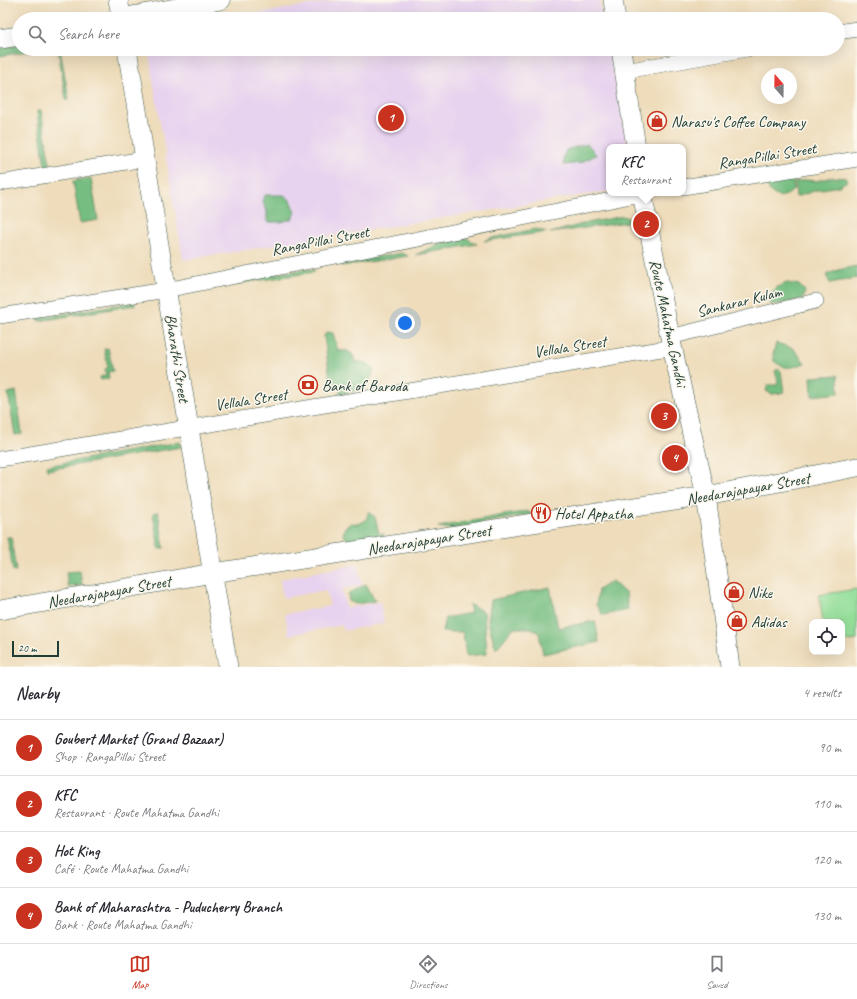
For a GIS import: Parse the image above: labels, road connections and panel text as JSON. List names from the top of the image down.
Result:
{
  "streets": {
    "street": [
      "RangaPillai Street",
      "Sankarar Kulam",
      "Route Mahatma Gandhi",
      "Vellala Street",
      "Bharathi Street",
      "Needarajapayar Street"
    ]
  },
  "crossings": [
    ["RangaPillai Street", "Bharathi Street"],
    ["Sankarar Kulam", "Route Mahatma Gandhi"],
    ["Sankarar Kulam", "Vellala Street"],
    ["Route Mahatma Gandhi", "Vellala Street"],
    ["Route Mahatma Gandhi", "Needarajapayar Street"],
    ["Vellala Street", "Bharathi Street"],
    ["Bharathi Street", "Needarajapayar Street"]
  ],
  "places": {
    "shop": ["Narasu's Coffee Company", "Nike", "Adidas"],
    "bank": ["Bank of Baroda"],
    "restaurant": ["Hotel Appatha"]
  },
  "scale_bar": "20 m",
  "north": "top",
  "page": {
    "search": "Search here",
    "pins": [
      "1",
      "2",
      "3",
      "4"
    ],
    "popup": ["KFC", "Restaurant"],
    "scale": "20 m",
    "heading": ["Nearby", "4 results"],
    "list": [
      {
        "mark": "1",
        "name": "Goubert Market (Grand Bazaar)",
        "note": "Shop · RangaPillai Street",
        "value": "90 m"
      },
      {
        "mark": "2",
        "name": "KFC",
        "note": "Restaurant · Route Mahatma Gandhi",
        "value": "110 m"
      },
      {
        "mark": "3",
        "name": "Hot King",
        "note": "Café · Route Mahatma Gandhi",
        "value": "120 m"
      },
      {
        "mark": "4",
        "name": "Bank of Maharashtra - Puducherry Branch",
        "note": "Bank · Route Mahatma Gandhi",
        "value": "130 m"
      }
    ],
    "nav": ["Map", "Directions", "Saved"]
  }
}
